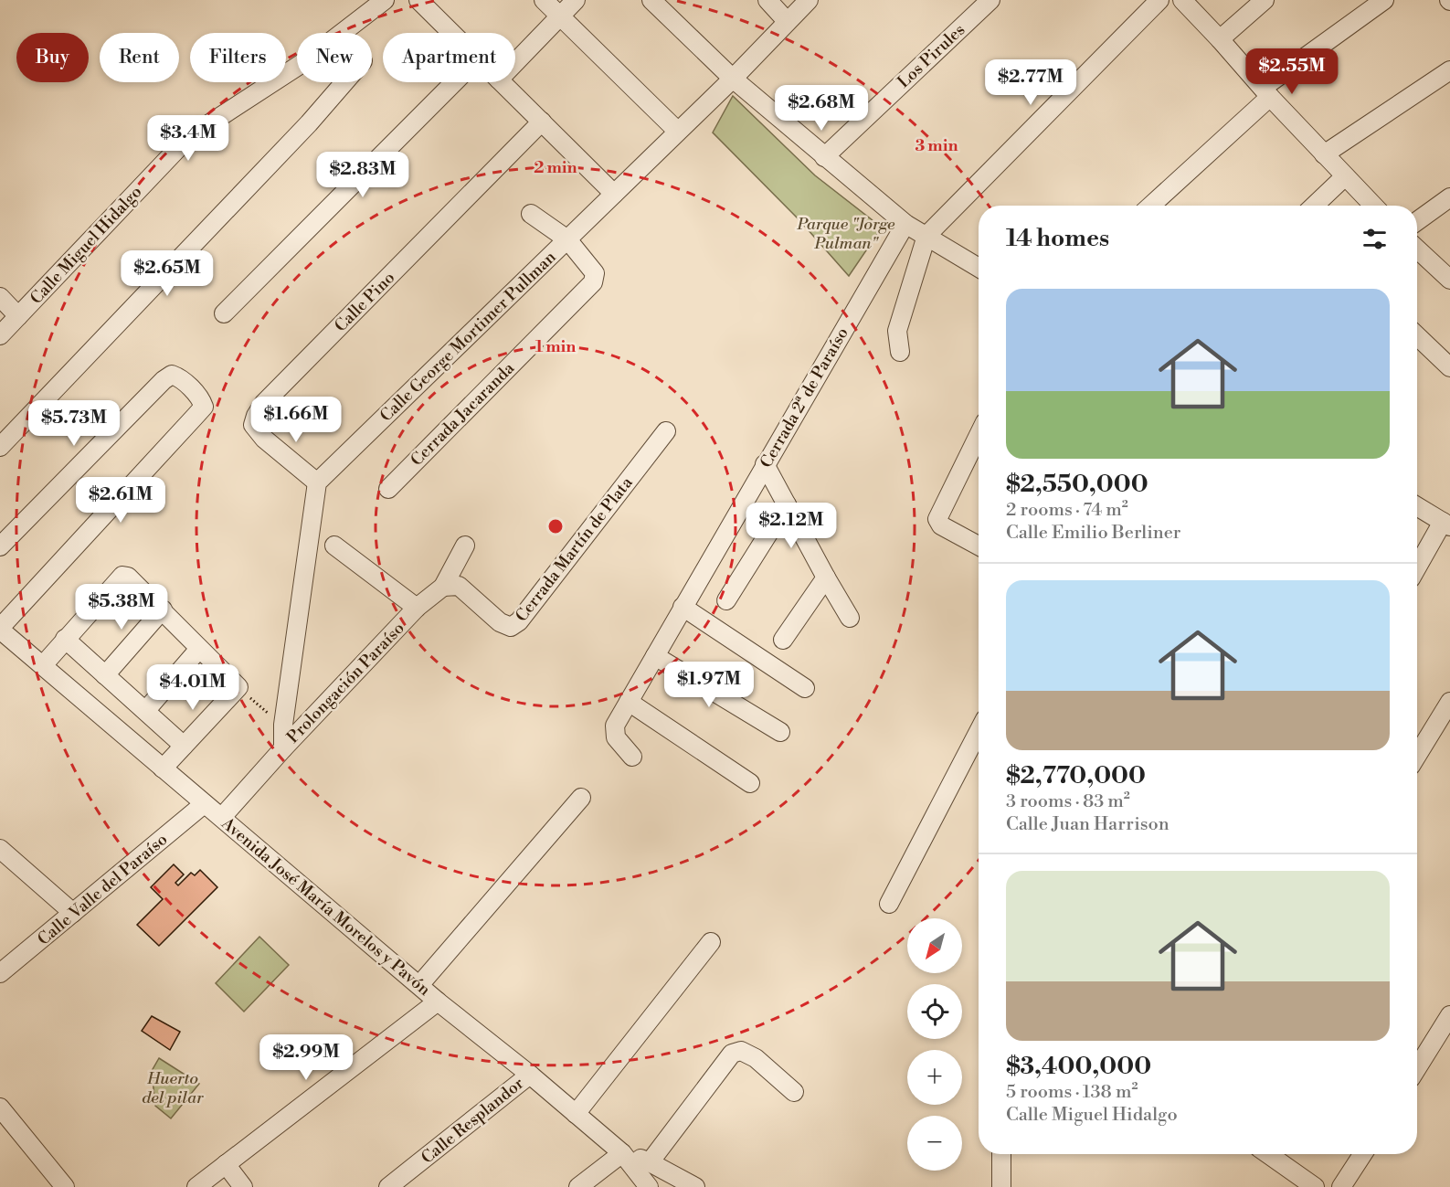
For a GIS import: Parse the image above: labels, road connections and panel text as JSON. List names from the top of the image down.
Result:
{
  "streets": {
    "street": [
      "Los Pirules",
      "Calle Miguel Hidalgo",
      "Calle Pino",
      "Calle George Mortimer Pullman",
      "Cerrada 2ª de Paraíso",
      "Cerrada Jacaranda",
      "Cerrada Martín de Plata",
      "Prolongación Paraíso",
      "Calle Valle del Paraíso",
      "Avenida José María Morelos y Pavón",
      "Calle Resplandor"
    ]
  },
  "crossings": [
    ["Calle Pino", "Calle George Mortimer Pullman"],
    ["Calle George Mortimer Pullman", "Cerrada Jacaranda"],
    ["Cerrada Martín de Plata", "Prolongación Paraíso"],
    ["Prolongación Paraíso", "Avenida José María Morelos y Pavón"],
    ["Calle Valle del Paraíso", "Avenida José María Morelos y Pavón"],
    ["Avenida José María Morelos y Pavón", "Calle Resplandor"]
  ],
  "parks": ["Parque \"Jorge Pulman\"", "Huerto del pilar"],
  "north": "bottom left",
  "page": {
    "chip": [
      "Buy",
      "Rent",
      "Filters",
      "New",
      "Apartment"
    ],
    "price": [
      "$2.55M",
      "$2.77M",
      "$2.68M",
      "$3.4M",
      "$2.83M",
      "$2.65M",
      "$1.66M",
      "$5.73M",
      "$2.61M",
      "$2.12M",
      "$5.38M",
      "$1.97M",
      "$4.01M",
      "$2.99M"
    ],
    "heading": "14 homes",
    "list": [
      {
        "name": "$2,550,000",
        "note": "2 rooms · 74 m² · Calle Emilio Berliner"
      },
      {
        "name": "$2,770,000",
        "note": "3 rooms · 83 m² · Calle Juan Harrison"
      },
      {
        "name": "$3,400,000",
        "note": "5 rooms · 138 m² · Calle Miguel Hidalgo"
      }
    ],
    "map_buttons": ["+", "−"]
  },
  "rings": ["3 min", "2 min", "1 min"]
}
